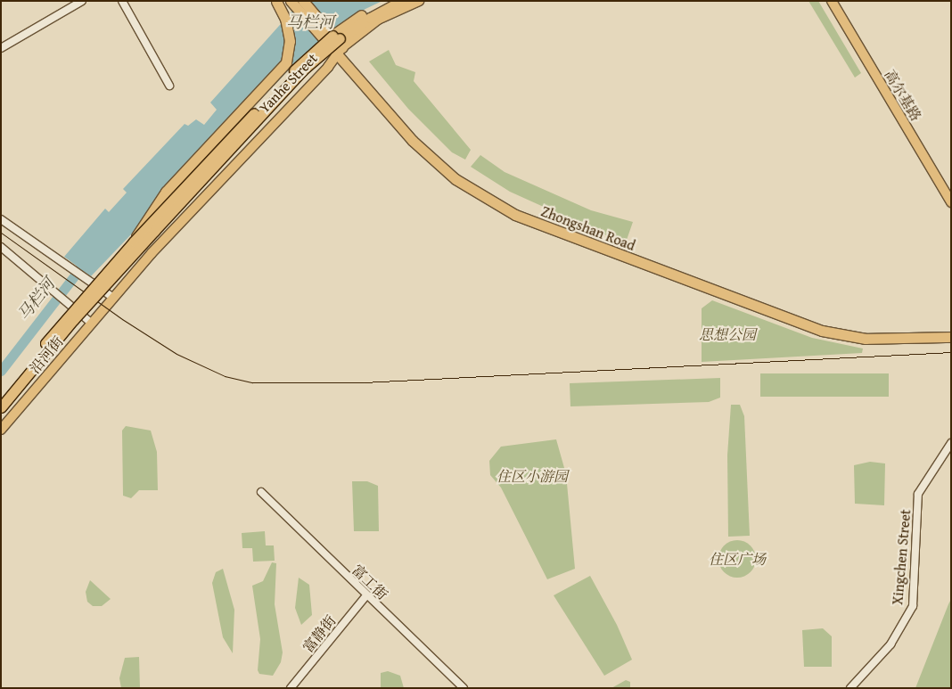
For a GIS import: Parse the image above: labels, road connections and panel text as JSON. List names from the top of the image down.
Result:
{
  "streets": {
    "highway": ["Zhongshan Road"],
    "main road": ["Yanhe Street", "高尔基路", "沿河街"],
    "street": ["Xingchen Street", "富工街", "富静街"]
  },
  "crossings": [
    ["Yanhe Street", "Zhongshan Road"],
    ["Yanhe Street", "沿河街"],
    ["富工街", "富静街"]
  ],
  "water": ["马栏河"],
  "parks": ["思想公园", "住区小游园", "住区广场"]
}
